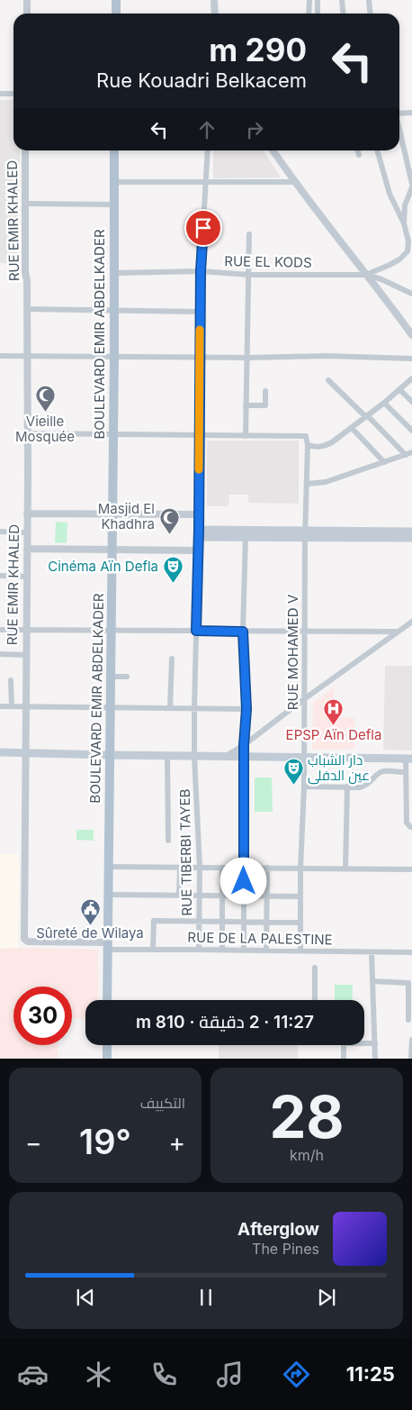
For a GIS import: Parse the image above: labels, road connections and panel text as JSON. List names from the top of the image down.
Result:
{
  "streets": {
    "main road": ["BOULEVARD EMIR ABDELKADER"],
    "street": [
      "RUE EMIR KHALED",
      "RUE EL KODS",
      "RUE MOHAMED V",
      "RUE TIBERBI TAYEB",
      "RUE DE LA PALESTINE"
    ]
  },
  "crossings": [
    ["RUE EMIR KHALED", "BOULEVARD EMIR ABDELKADER"],
    ["RUE EMIR KHALED", "RUE DE LA PALESTINE"],
    ["RUE EL KODS", "BOULEVARD EMIR ABDELKADER"],
    ["RUE EL KODS", "RUE TIBERBI TAYEB"],
    ["BOULEVARD EMIR ABDELKADER", "RUE DE LA PALESTINE"],
    ["RUE MOHAMED V", "RUE DE LA PALESTINE"],
    ["RUE TIBERBI TAYEB", "RUE DE LA PALESTINE"]
  ],
  "places": {
    "mosque": ["Vieille Mosquée", "Masjid El Khadhra"],
    "theatre": ["Cinéma Aïn Defla", "دار الشباب عين الدفلى"],
    "hospital": ["EPSP Aïn Defla"],
    "public building": ["Sûreté de Wilaya"]
  },
  "page": {
    "turn": ["290 m", "Rue Kouadri Belkacem"],
    "limit": "30",
    "trip": "11:27 · 2 دقيقة · 810 m",
    "tile": [
      ["28", "km/h"],
      "التكييف"
    ],
    "heat": ["−", "19°", "+"],
    "song": ["Afterglow", "The Pines"],
    "tabs": "11:25"
  }
}
